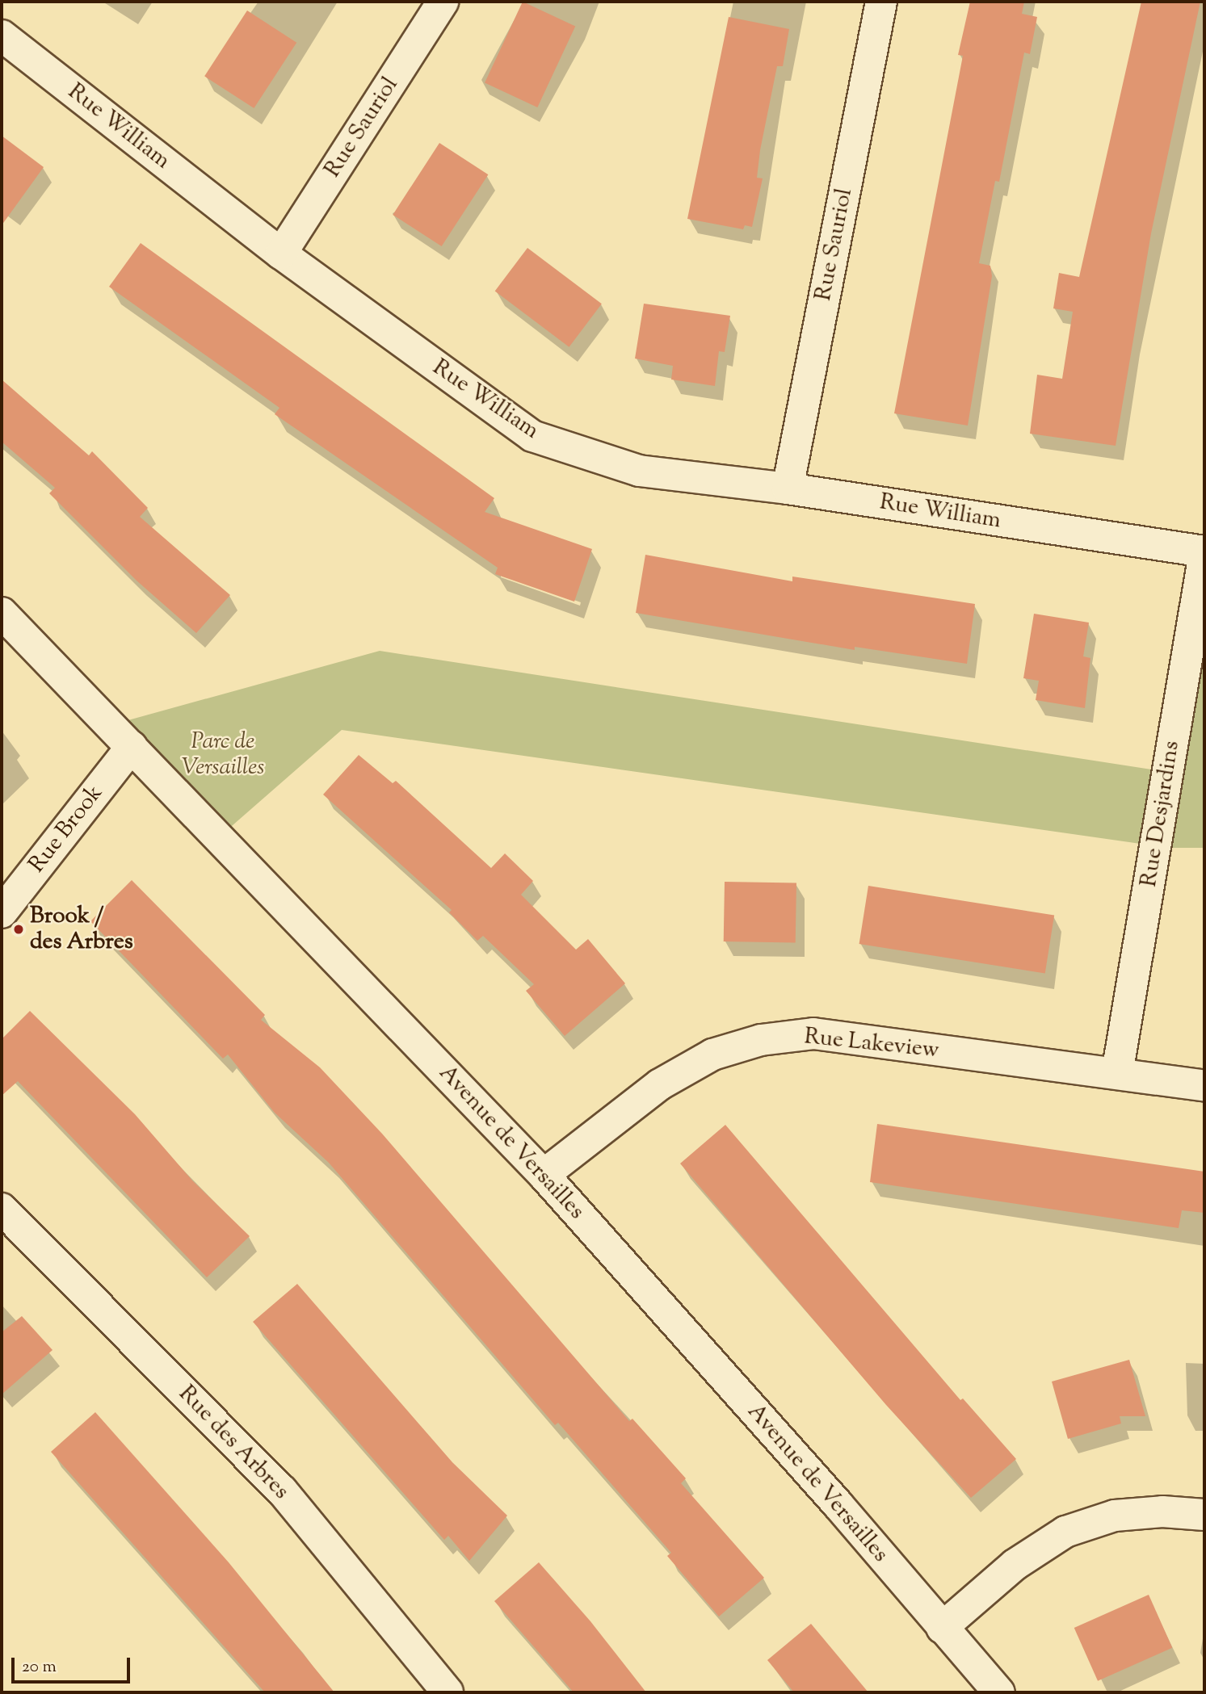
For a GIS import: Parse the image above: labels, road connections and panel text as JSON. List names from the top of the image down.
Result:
{
  "streets": {
    "street": [
      "Rue William",
      "Rue Sauriol",
      "Rue Desjardins",
      "Rue Brook",
      "Rue Lakeview",
      "Avenue de Versailles",
      "Rue des Arbres"
    ]
  },
  "crossings": [
    ["Rue William", "Rue Sauriol"],
    ["Rue William", "Rue Desjardins"],
    ["Rue Desjardins", "Rue Lakeview"],
    ["Rue Brook", "Avenue de Versailles"],
    ["Rue Lakeview", "Avenue de Versailles"]
  ],
  "parks": ["Parc de Versailles"],
  "places": ["Brook / des Arbres"],
  "scale_bar": "20 m"
}
